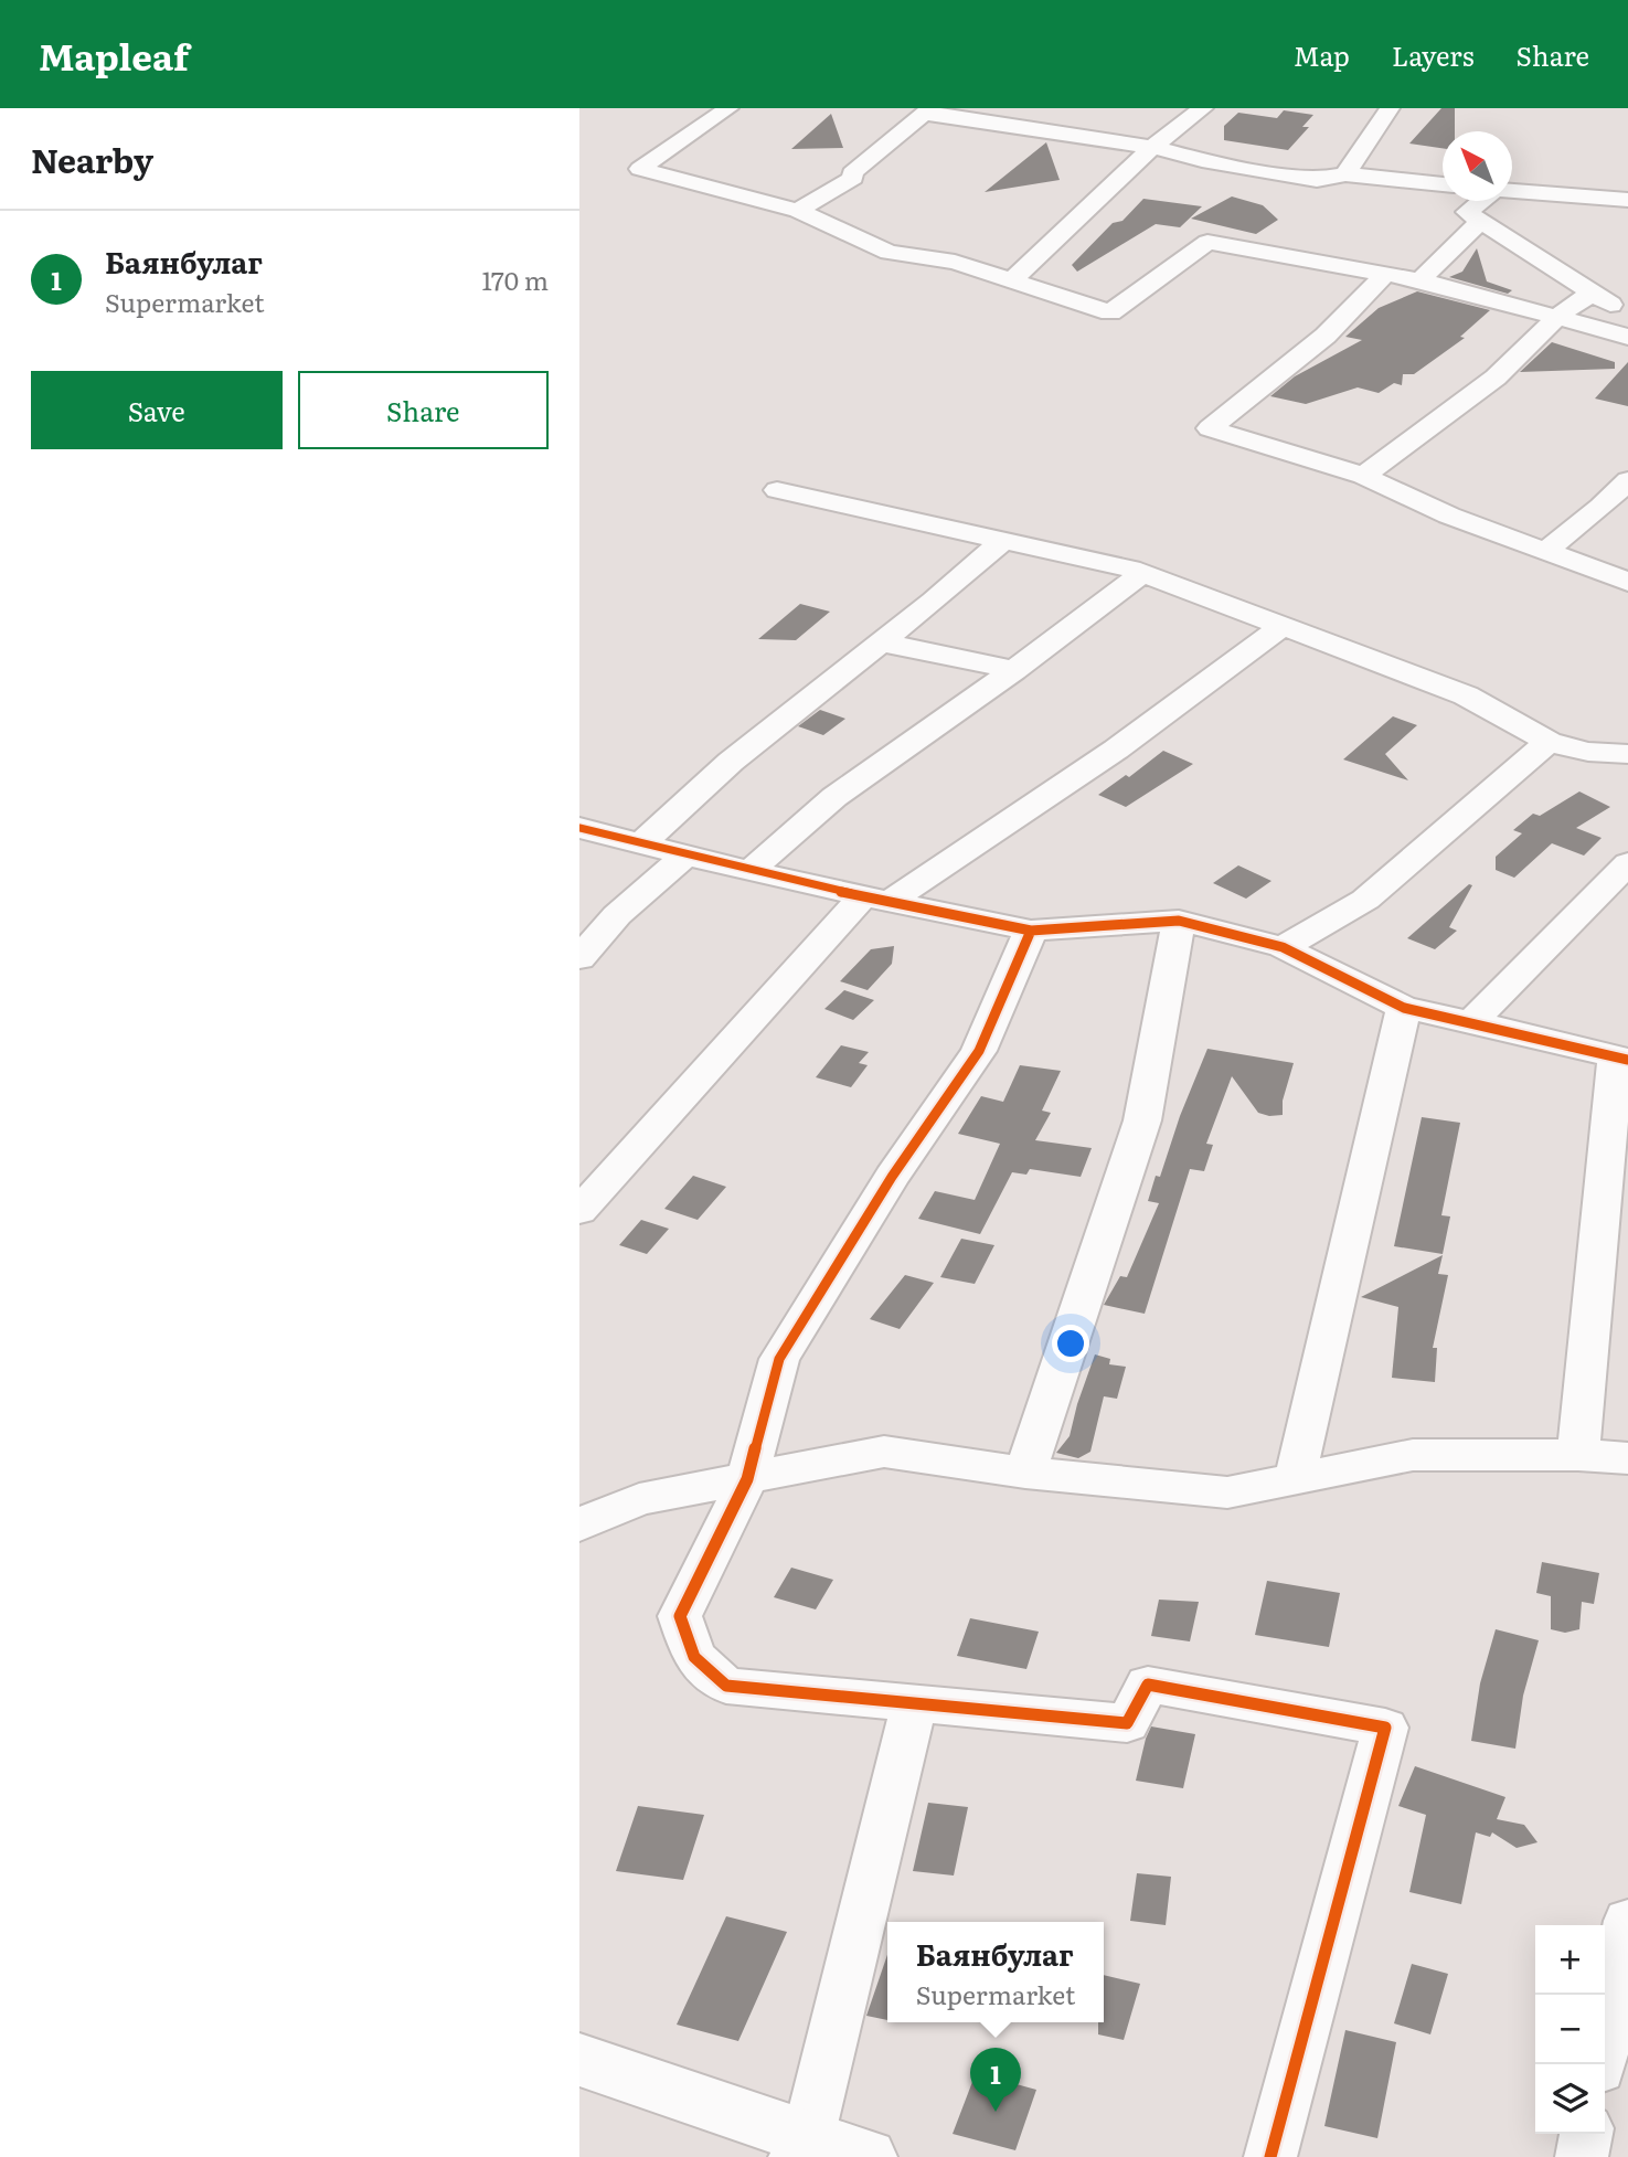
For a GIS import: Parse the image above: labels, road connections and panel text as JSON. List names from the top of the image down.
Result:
{
  "north": "top left",
  "page": {
    "header": "Mapleaf",
    "nav": ["Map", "Layers", "Share"],
    "heading": "Nearby",
    "list": [
      {
        "mark": "1",
        "name": "Баянбулаг",
        "note": "Supermarket",
        "value": "170 m"
      }
    ],
    "buttons": ["Save", "Share"],
    "popup": ["Баянбулаг", "Supermarket"],
    "map_buttons": ["+", "−"],
    "pins": "1"
  }
}
